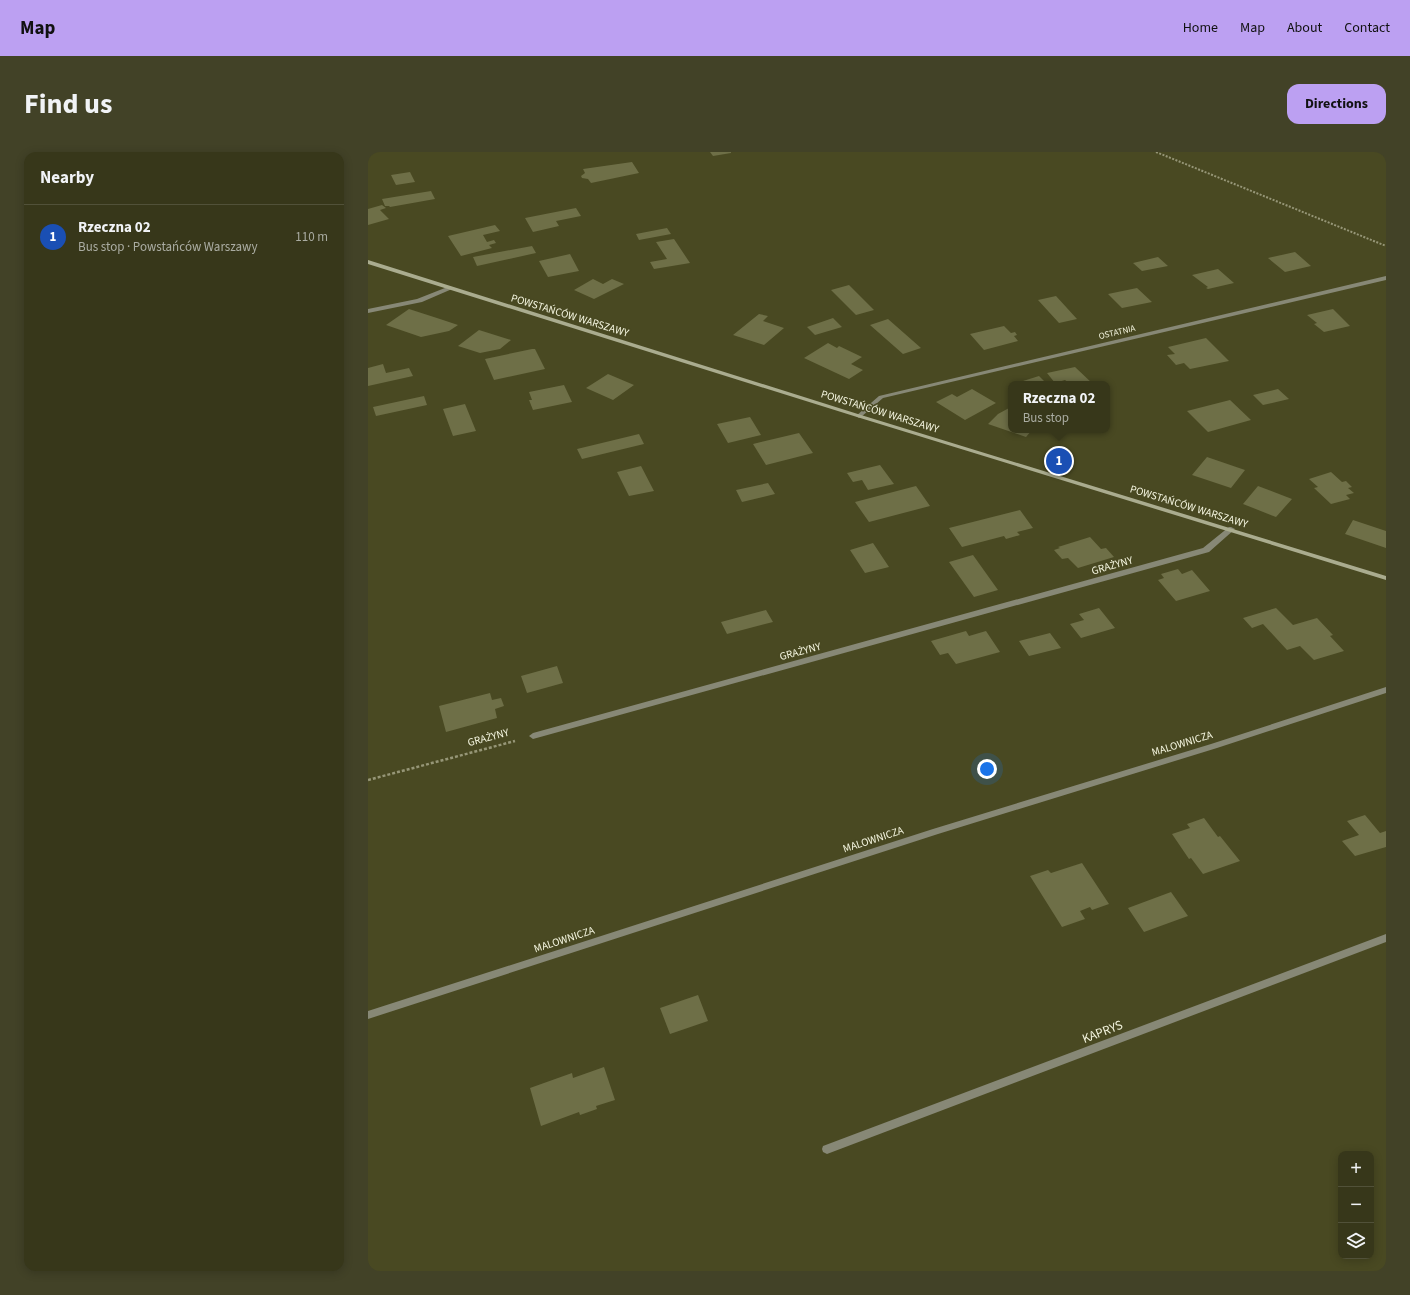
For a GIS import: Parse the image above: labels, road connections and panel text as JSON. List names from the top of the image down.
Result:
{
  "streets": {
    "main road": ["POWSTAŃCÓW WARSZAWY"],
    "street": [
      "OSTATNIA",
      "GRAŻYNY",
      "MALOWNICZA",
      "KAPRYS"
    ]
  },
  "crossings": [
    ["POWSTAŃCÓW WARSZAWY", "OSTATNIA"],
    ["POWSTAŃCÓW WARSZAWY", "GRAŻYNY"]
  ],
  "page": {
    "header": "Map",
    "nav": [
      "Home",
      "Map",
      "About",
      "Contact"
    ],
    "title": "Find us",
    "buttons": "Directions",
    "heading": "Nearby",
    "list": [
      {
        "mark": "1",
        "name": "Rzeczna 02",
        "note": "Bus stop · Powstańców Warszawy",
        "value": "110 m"
      }
    ],
    "popup": ["Rzeczna 02", "Bus stop"],
    "pins": "1",
    "map_buttons": ["+", "−"]
  }
}
